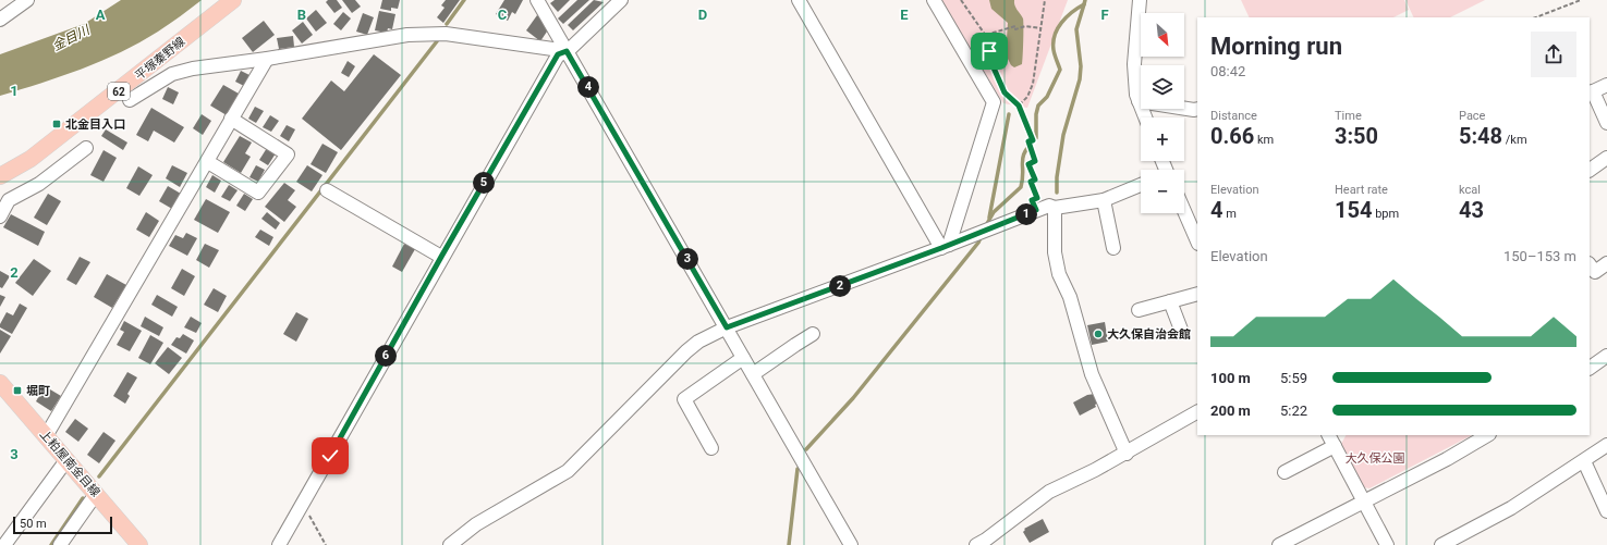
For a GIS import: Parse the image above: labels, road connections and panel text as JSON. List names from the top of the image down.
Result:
{
  "streets": {
    "main road": ["平塚秦野線", "62", "上粕屋南金目線"]
  },
  "water": ["金目川"],
  "parks": ["大久保公園"],
  "places": {
    "transit": ["北金目入口", "堀町"],
    "other": ["大久保自治会館"]
  },
  "scale_bar": "50 m",
  "north": "bottom right",
  "page": {
    "map_buttons": ["+", "−"],
    "heading": ["Morning run", "08:42"],
    "pins": [
      "4",
      "5",
      "1",
      "3",
      "2",
      "6"
    ],
    "stats": [
      ["Distance", "0.66 km"],
      ["Time", "3:50"],
      ["Pace", "5:48 /km"],
      ["Elevation", "4 m"],
      ["Heart rate", "154 bpm"],
      ["kcal", "43"]
    ],
    "chart": ["Elevation", "150–153 m"],
    "list": [
      {
        "name": "100 m",
        "note": "5:59"
      },
      {
        "name": "200 m",
        "note": "5:22"
      }
    ],
    "scale": "50 m"
  },
  "grid": {
    "columns": [
      "A",
      "B",
      "C",
      "D",
      "E",
      "F"
    ],
    "rows": ["1", "2", "3"]
  }
}
